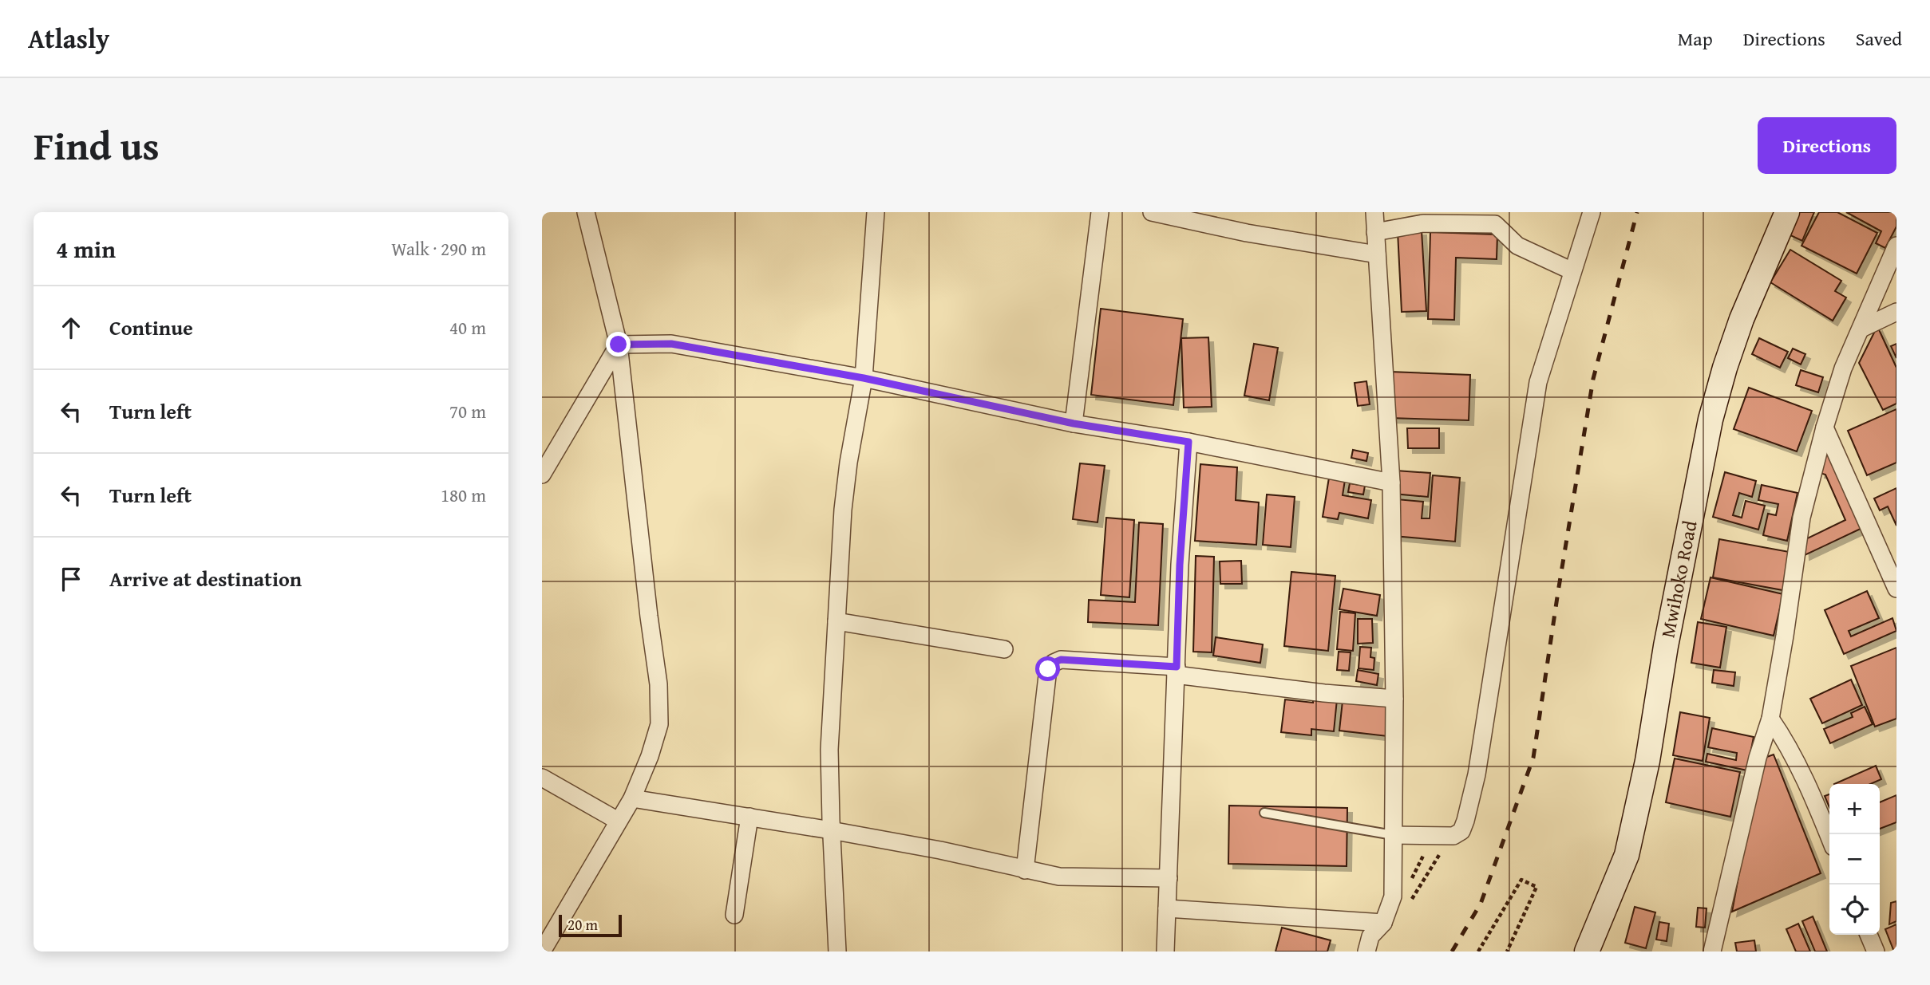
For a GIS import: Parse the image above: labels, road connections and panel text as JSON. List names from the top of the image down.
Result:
{
  "streets": {
    "street": ["Mwihoko Road"]
  },
  "scale_bar": "20 m",
  "page": {
    "header": "Atlasly",
    "nav": ["Map", "Directions", "Saved"],
    "title": "Find us",
    "buttons": "Directions",
    "heading": ["4 min", "Walk · 290 m"],
    "list": [
      ["Continue", "40 m"],
      ["Turn left", "70 m"],
      ["Turn left", "180 m"],
      "Arrive at destination"
    ],
    "map_buttons": ["+", "−"],
    "scale": "20 m"
  }
}
